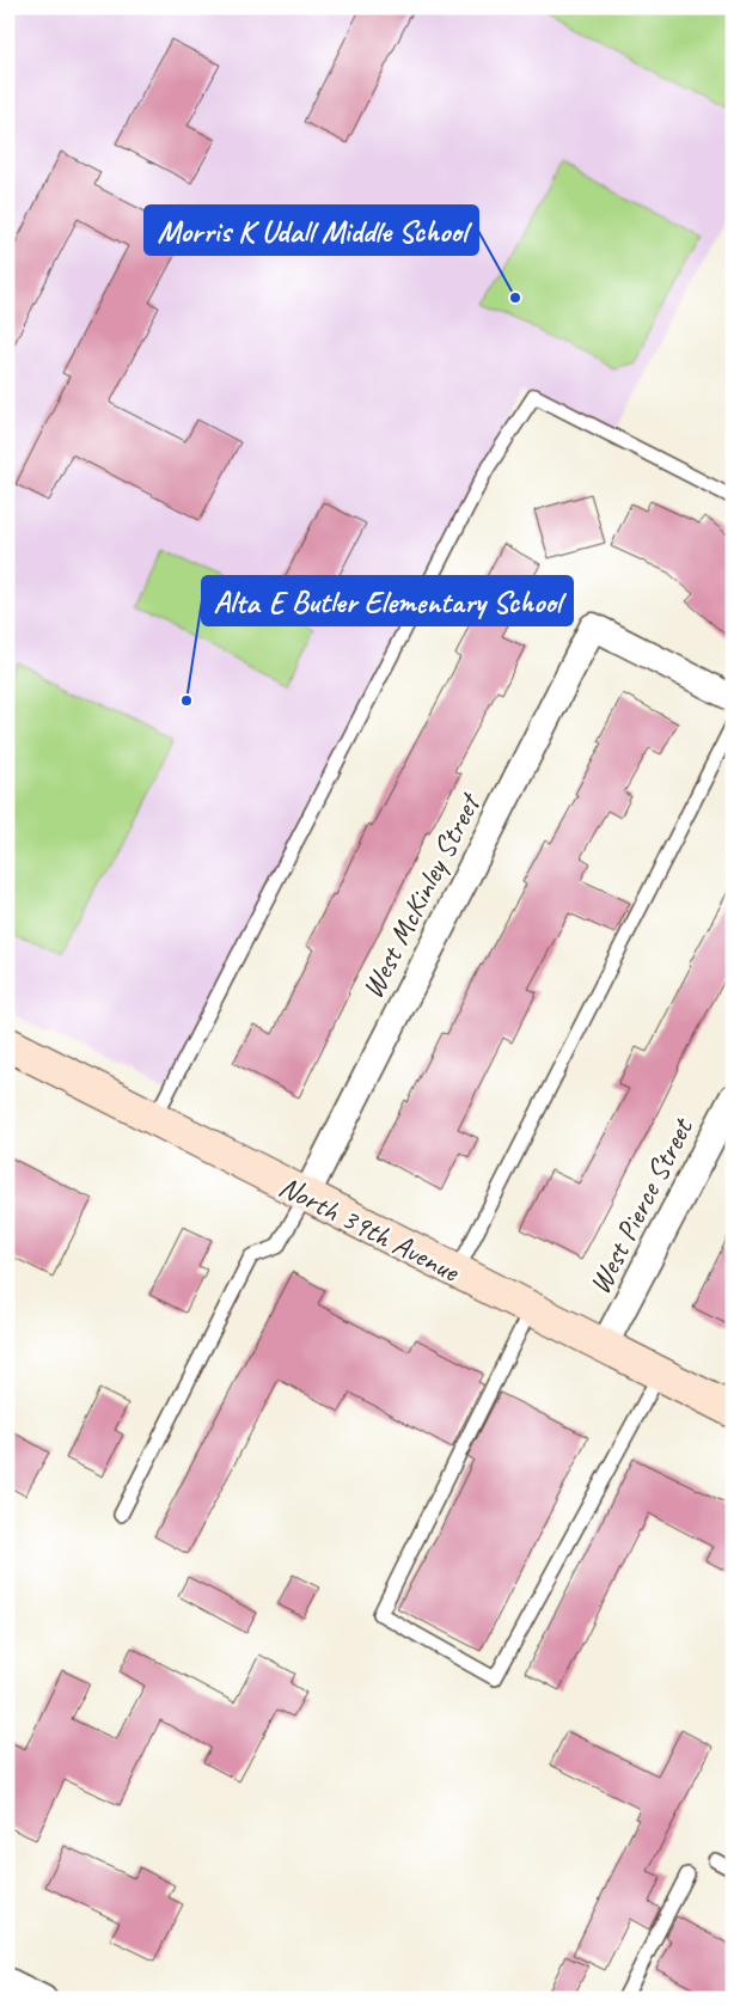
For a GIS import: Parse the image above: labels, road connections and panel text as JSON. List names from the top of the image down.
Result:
{
  "streets": {
    "street": ["West McKinley Street", "West Pierce Street", "North 39th Avenue"]
  },
  "crossings": [
    ["West McKinley Street", "North 39th Avenue"],
    ["West Pierce Street", "North 39th Avenue"]
  ],
  "places": ["Morris K Udall Middle School", "Alta E Butler Elementary School"]
}
